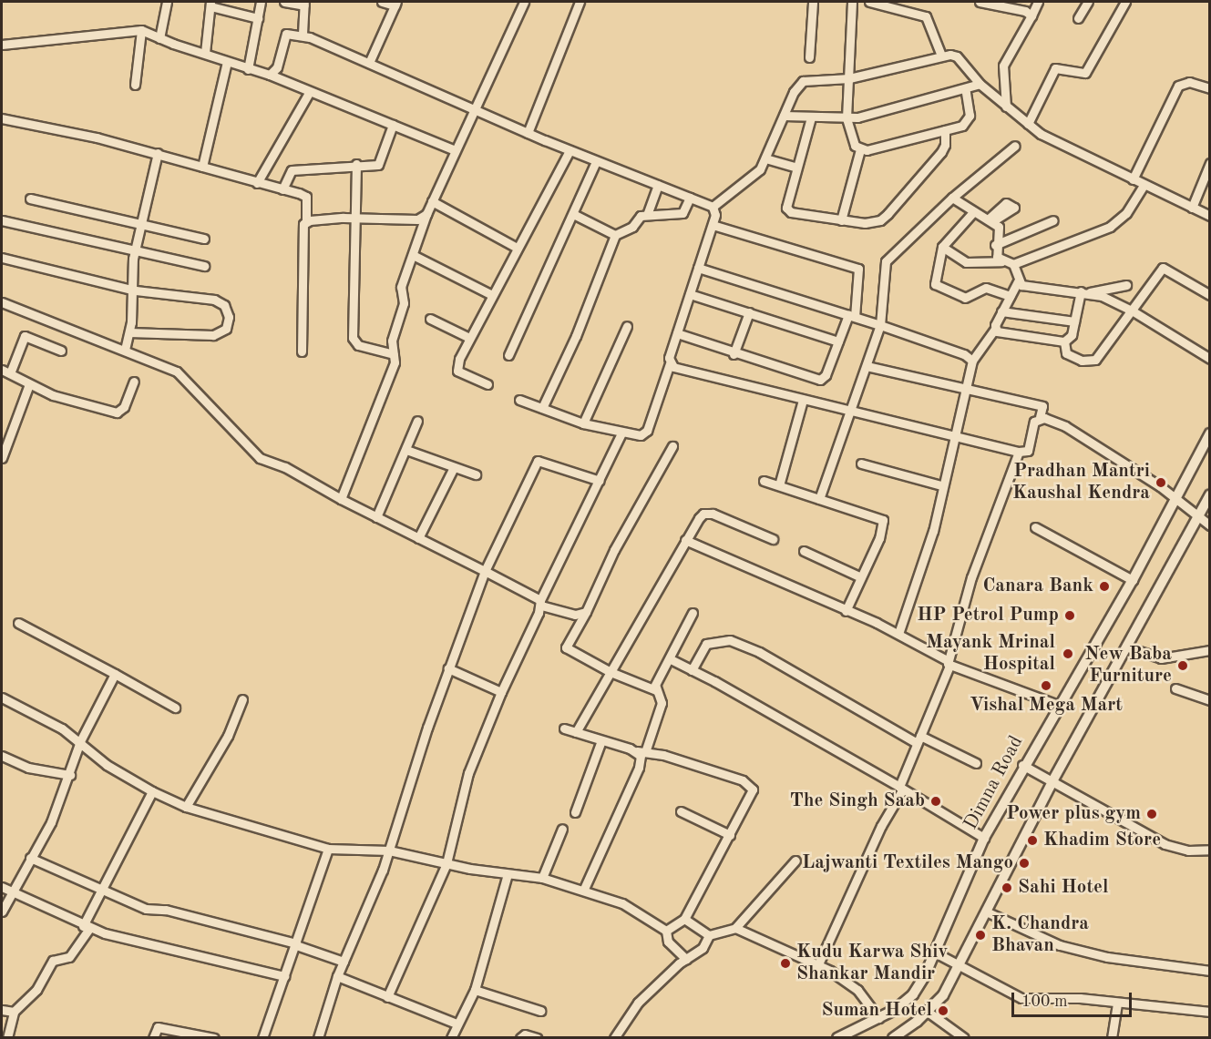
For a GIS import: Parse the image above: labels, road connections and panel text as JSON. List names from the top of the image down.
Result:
{
  "streets": {
    "street": ["Dimna Road"]
  },
  "places": [
    "Pradhan Mantri Kaushal Kendra",
    "Canara Bank",
    "HP Petrol Pump",
    "Mayank Mrinal Hospital",
    "New Baba Furniture",
    "Vishal Mega Mart",
    "The Singh Saab",
    "Power plus gym",
    "Khadim Store",
    "Lajwanti Textiles Mango",
    "Sahi Hotel",
    "K. Chandra Bhavan",
    "Kudu Karwa Shiv Shankar Mandir",
    "Suman Hotel"
  ],
  "scale_bar": "100 m"
}
